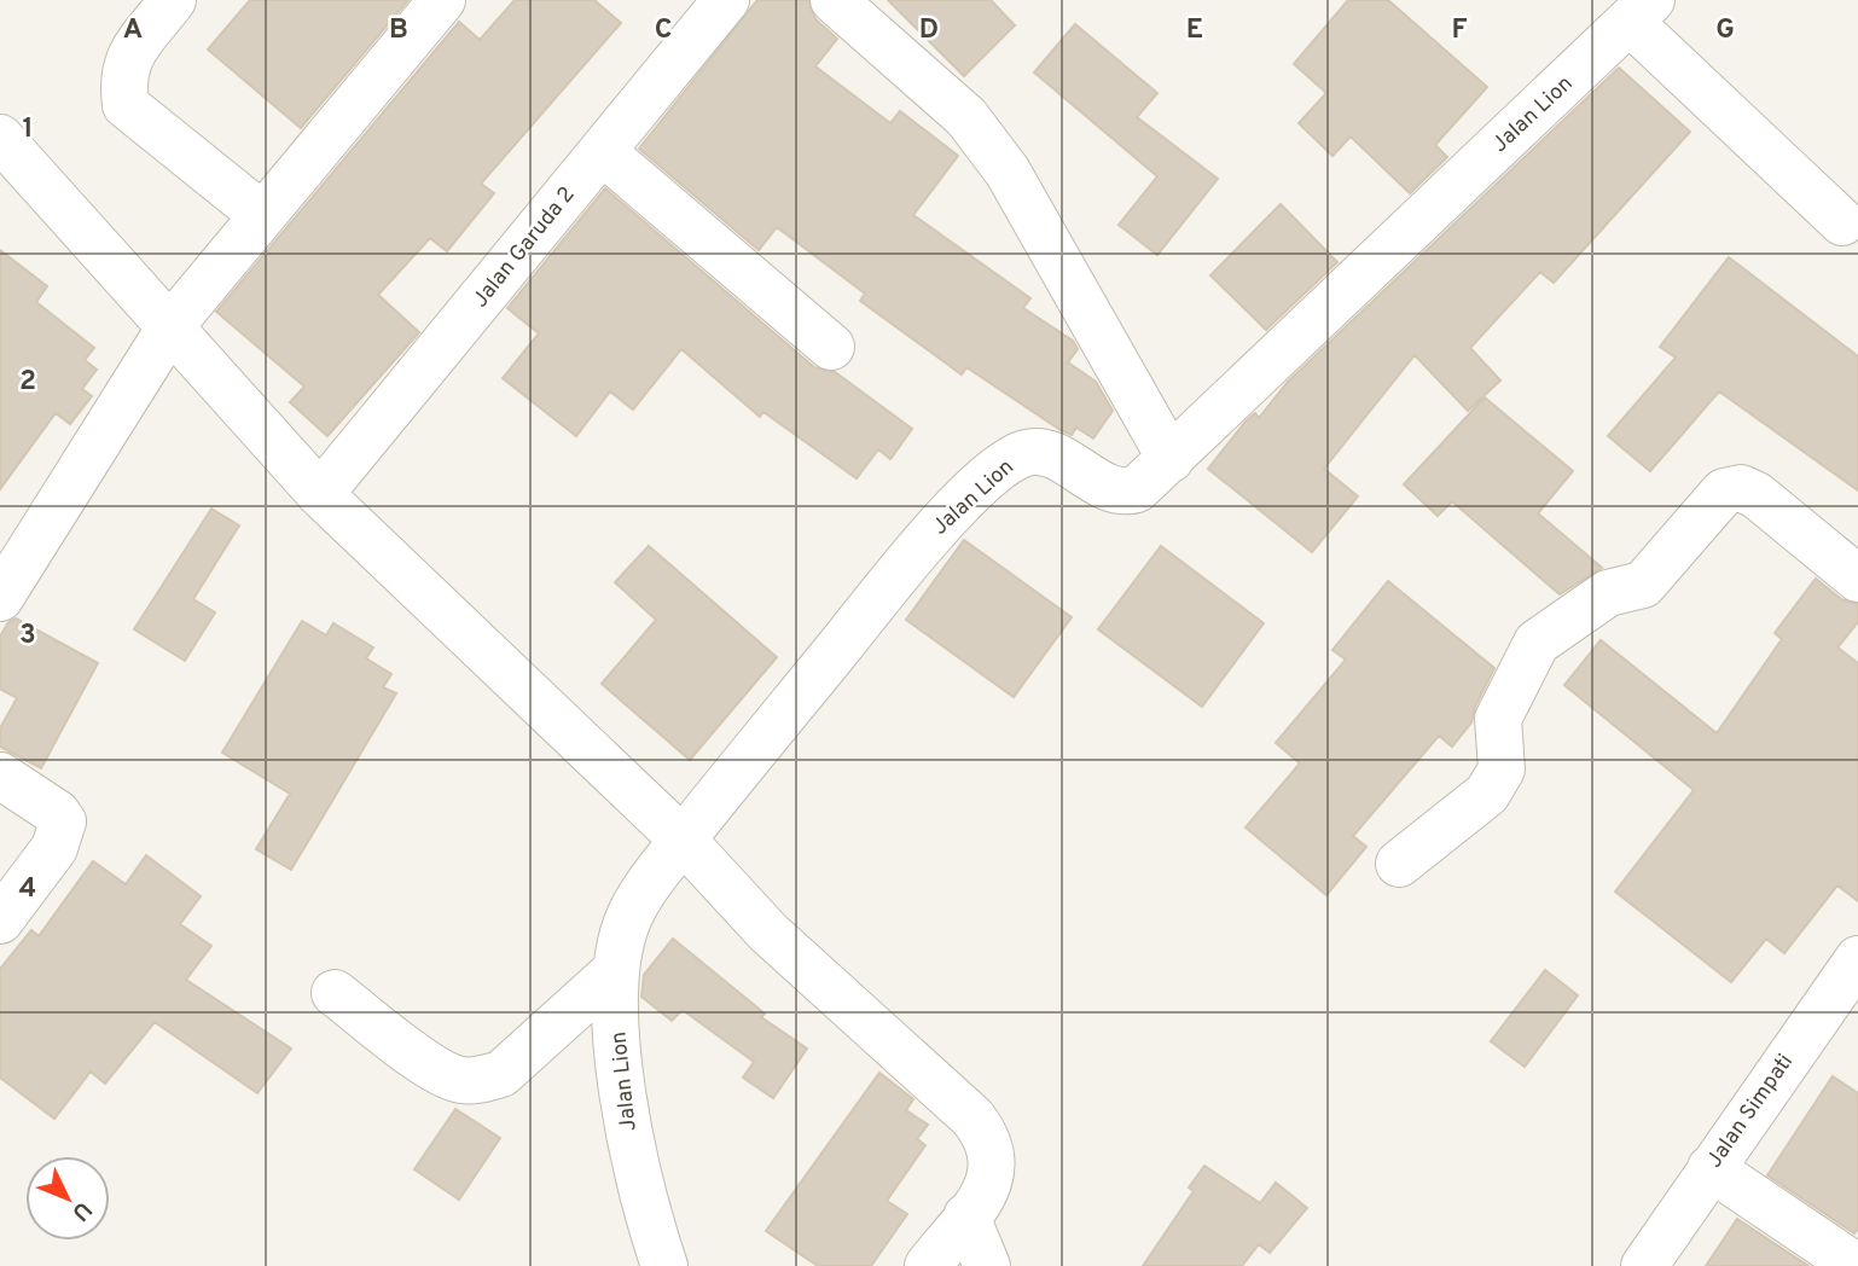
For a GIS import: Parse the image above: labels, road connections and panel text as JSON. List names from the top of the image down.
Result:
{
  "streets": {
    "street": ["Jalan Lion", "Jalan Garuda 2", "Jalan Simpati"]
  },
  "north": "bottom right",
  "grid": {
    "columns": [
      "A",
      "B",
      "C",
      "D",
      "E",
      "F",
      "G"
    ],
    "rows": [
      "1",
      "2",
      "3",
      "4"
    ]
  }
}
